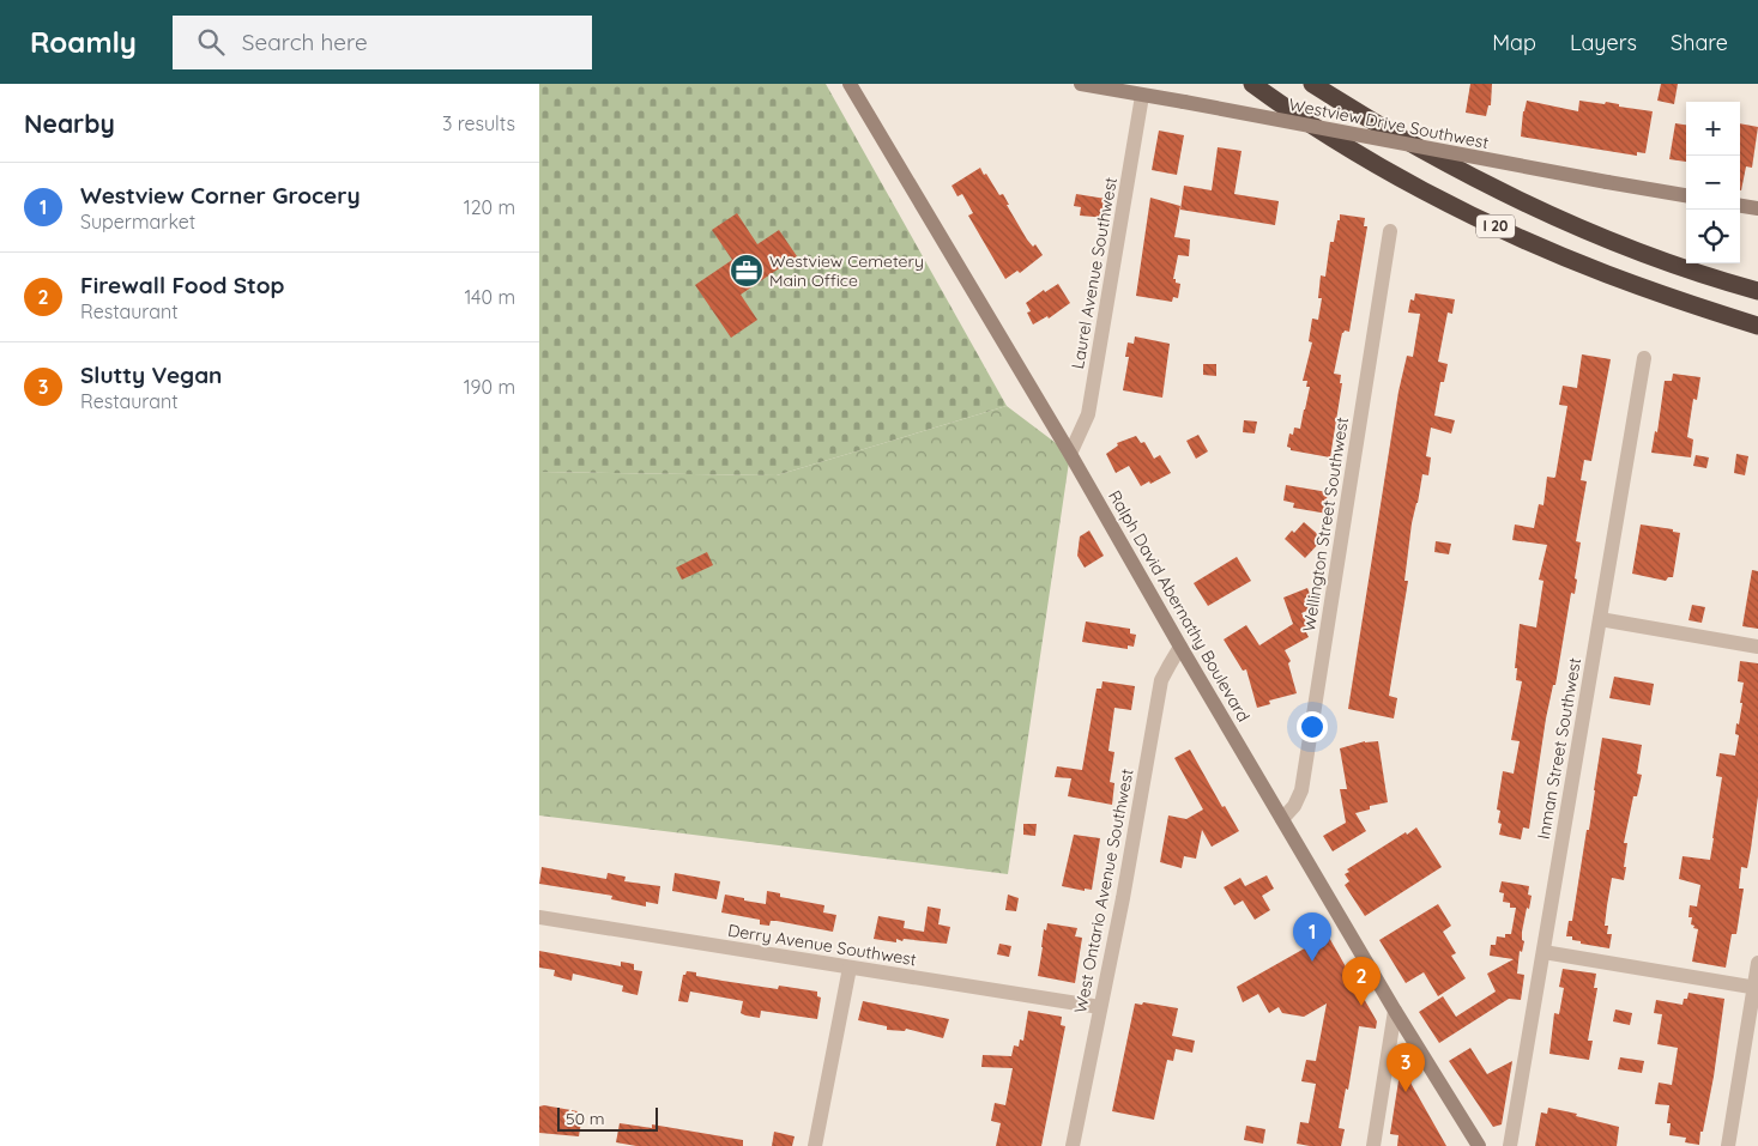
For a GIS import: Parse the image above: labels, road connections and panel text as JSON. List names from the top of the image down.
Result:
{
  "streets": {
    "highway": ["I 20"],
    "main road": ["Westview Drive Southwest", "Ralph David Abernathy Boulevard"],
    "street": [
      "Laurel Avenue Southwest",
      "Wellington Street Southwest",
      "Inman Street Southwest",
      "West Ontario Avenue Southwest",
      "Derry Avenue Southwest"
    ]
  },
  "crossings": [
    ["Westview Drive Southwest", "Laurel Avenue Southwest"],
    ["Laurel Avenue Southwest", "Ralph David Abernathy Boulevard"],
    ["Wellington Street Southwest", "Ralph David Abernathy Boulevard"],
    ["Ralph David Abernathy Boulevard", "West Ontario Avenue Southwest"],
    ["West Ontario Avenue Southwest", "Derry Avenue Southwest"]
  ],
  "places": {
    "office": ["Westview Cemetery Main Office"]
  },
  "scale_bar": "50 m",
  "page": {
    "header": "Roamly",
    "search": "Search here",
    "nav": ["Map", "Layers", "Share"],
    "heading": ["Nearby", "3 results"],
    "map_buttons": ["+", "−"],
    "list": [
      {
        "mark": "1",
        "name": "Westview Corner Grocery",
        "note": "Supermarket",
        "value": "120 m"
      },
      {
        "mark": "2",
        "name": "Firewall Food Stop",
        "note": "Restaurant",
        "value": "140 m"
      },
      {
        "mark": "3",
        "name": "Slutty Vegan",
        "note": "Restaurant",
        "value": "190 m"
      }
    ],
    "pins": ["1", "2", "3"],
    "scale": "50 m"
  }
}
